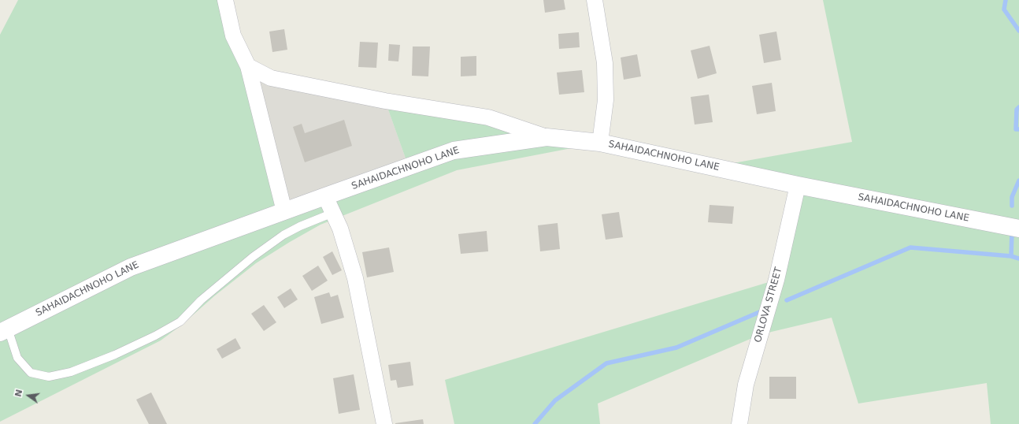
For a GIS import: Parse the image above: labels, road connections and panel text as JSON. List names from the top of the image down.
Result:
{
  "streets": {
    "street": ["SAHAIDACHNOHO LANE", "ORLOVA STREET"]
  },
  "crossings": [
    ["SAHAIDACHNOHO LANE", "ORLOVA STREET"]
  ],
  "north": "left"
}
